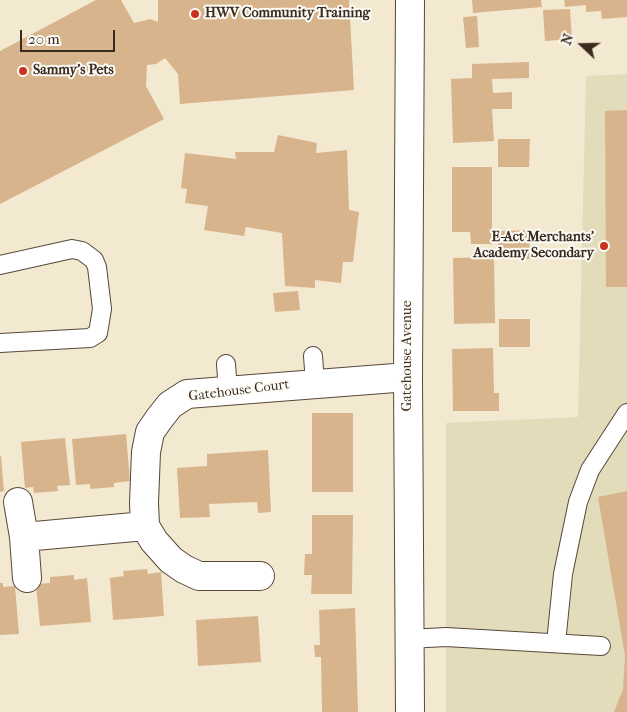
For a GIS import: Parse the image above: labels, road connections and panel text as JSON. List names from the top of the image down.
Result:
{
  "streets": {
    "street": ["Gatehouse Avenue", "Gatehouse Court"]
  },
  "crossings": [
    ["Gatehouse Avenue", "Gatehouse Court"]
  ],
  "places": ["HWV Community Training", "Sammy's Pets", "E-Act Merchants' Academy Secondary"],
  "scale_bar": "20 m",
  "north": "left"
}
